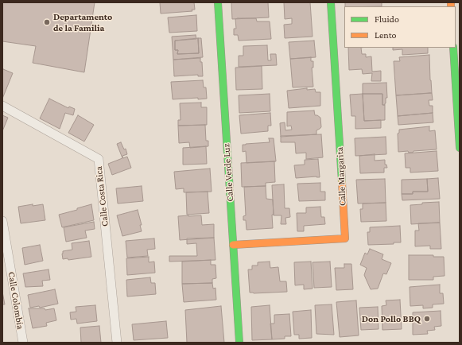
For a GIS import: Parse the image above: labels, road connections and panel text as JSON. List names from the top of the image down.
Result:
{
  "streets": {
    "street": [
      "Calle Verde Luz",
      "Calle Margarita",
      "Calle Costa Rica",
      "Calle Colombia"
    ]
  },
  "crossings": [
    ["Calle Verde Luz", "Calle Margarita"]
  ],
  "places": ["Departamento de la Familia", "Don Pollo BBQ"],
  "legend": ["Fluido", "Lento"]
}
